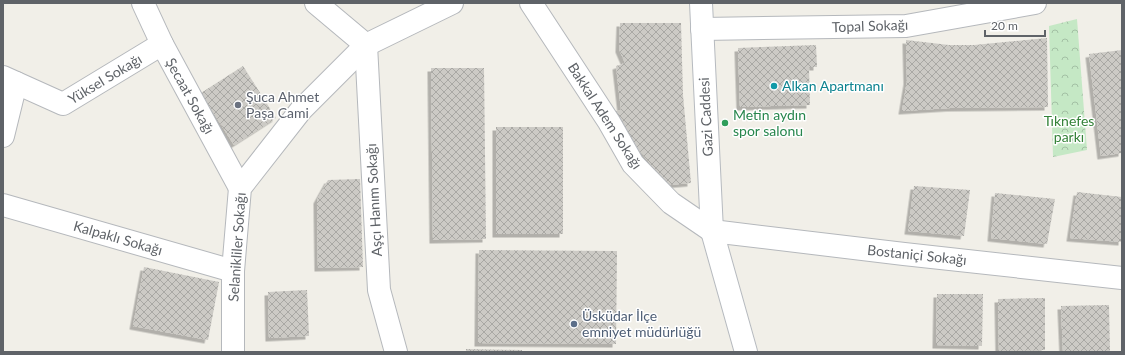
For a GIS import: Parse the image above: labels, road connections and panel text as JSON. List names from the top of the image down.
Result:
{
  "streets": {
    "street": [
      "Topal Sokağı",
      "Yüksel Sokağı",
      "Şecaat Sokağı",
      "Bakkal Adem Sokağı",
      "Gazi Caddesi",
      "Aşçı Hanım Sokağı",
      "Kalpaklı Sokağı",
      "Selanikliler Sokağı",
      "Bostaniçi Sokağı"
    ]
  },
  "crossings": [
    ["Topal Sokağı", "Gazi Caddesi"],
    ["Yüksel Sokağı", "Şecaat Sokağı"],
    ["Şecaat Sokağı", "Selanikliler Sokağı"],
    ["Bakkal Adem Sokağı", "Gazi Caddesi"],
    ["Bakkal Adem Sokağı", "Bostaniçi Sokağı"],
    ["Gazi Caddesi", "Bostaniçi Sokağı"],
    ["Aşçı Hanım Sokağı", "Selanikliler Sokağı"],
    ["Kalpaklı Sokağı", "Selanikliler Sokağı"]
  ],
  "parks": ["Tıknefes parkı"],
  "places": [
    "Alkan Apartmanı",
    "Şuca Ahmet Paşa Cami",
    "Metin aydın spor salonu",
    "Üsküdar İlçe emniyet müdürlüğü"
  ],
  "scale_bar": "20 m"
}
